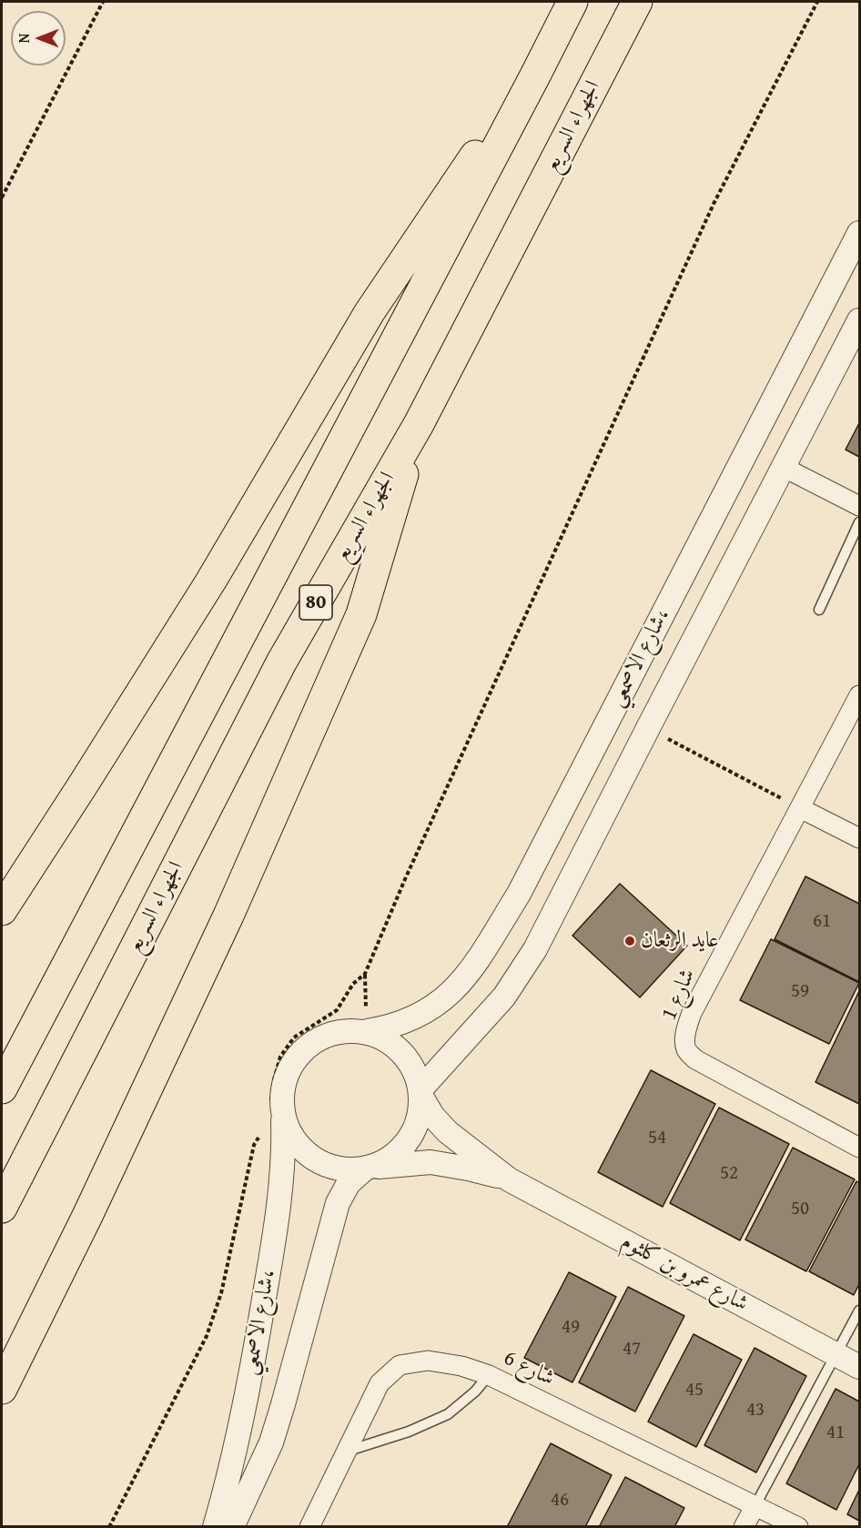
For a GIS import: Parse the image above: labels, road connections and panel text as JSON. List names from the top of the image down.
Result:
{
  "streets": {
    "highway": ["الجهراء السريع", "80"],
    "street": [
      "شارع الاصمعي،",
      "شارع 1",
      "شارع عمرو بن كلثوم",
      "شارع 6"
    ]
  },
  "crossings": [
    ["شارع الاصمعي،", "شارع عمرو بن كلثوم"]
  ],
  "places": ["عايد الرثعان"],
  "house_numbers": [
    "61",
    "59",
    "54",
    "52",
    "50",
    "49",
    "47",
    "45",
    "43",
    "41",
    "46"
  ],
  "north": "left"
}
